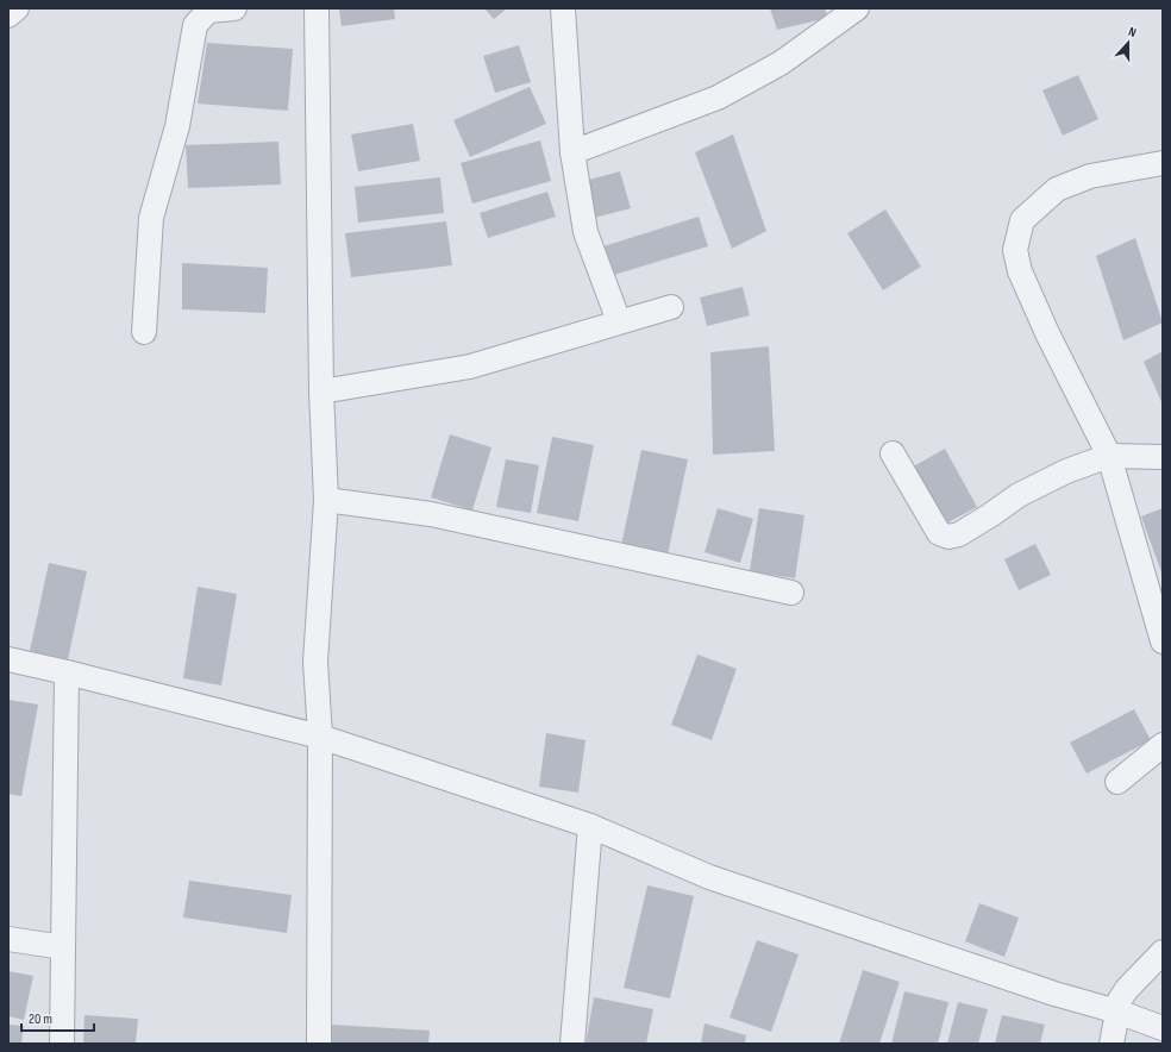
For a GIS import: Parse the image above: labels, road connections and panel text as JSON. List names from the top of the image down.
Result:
{
  "scale_bar": "20 m",
  "north": "top"
}
